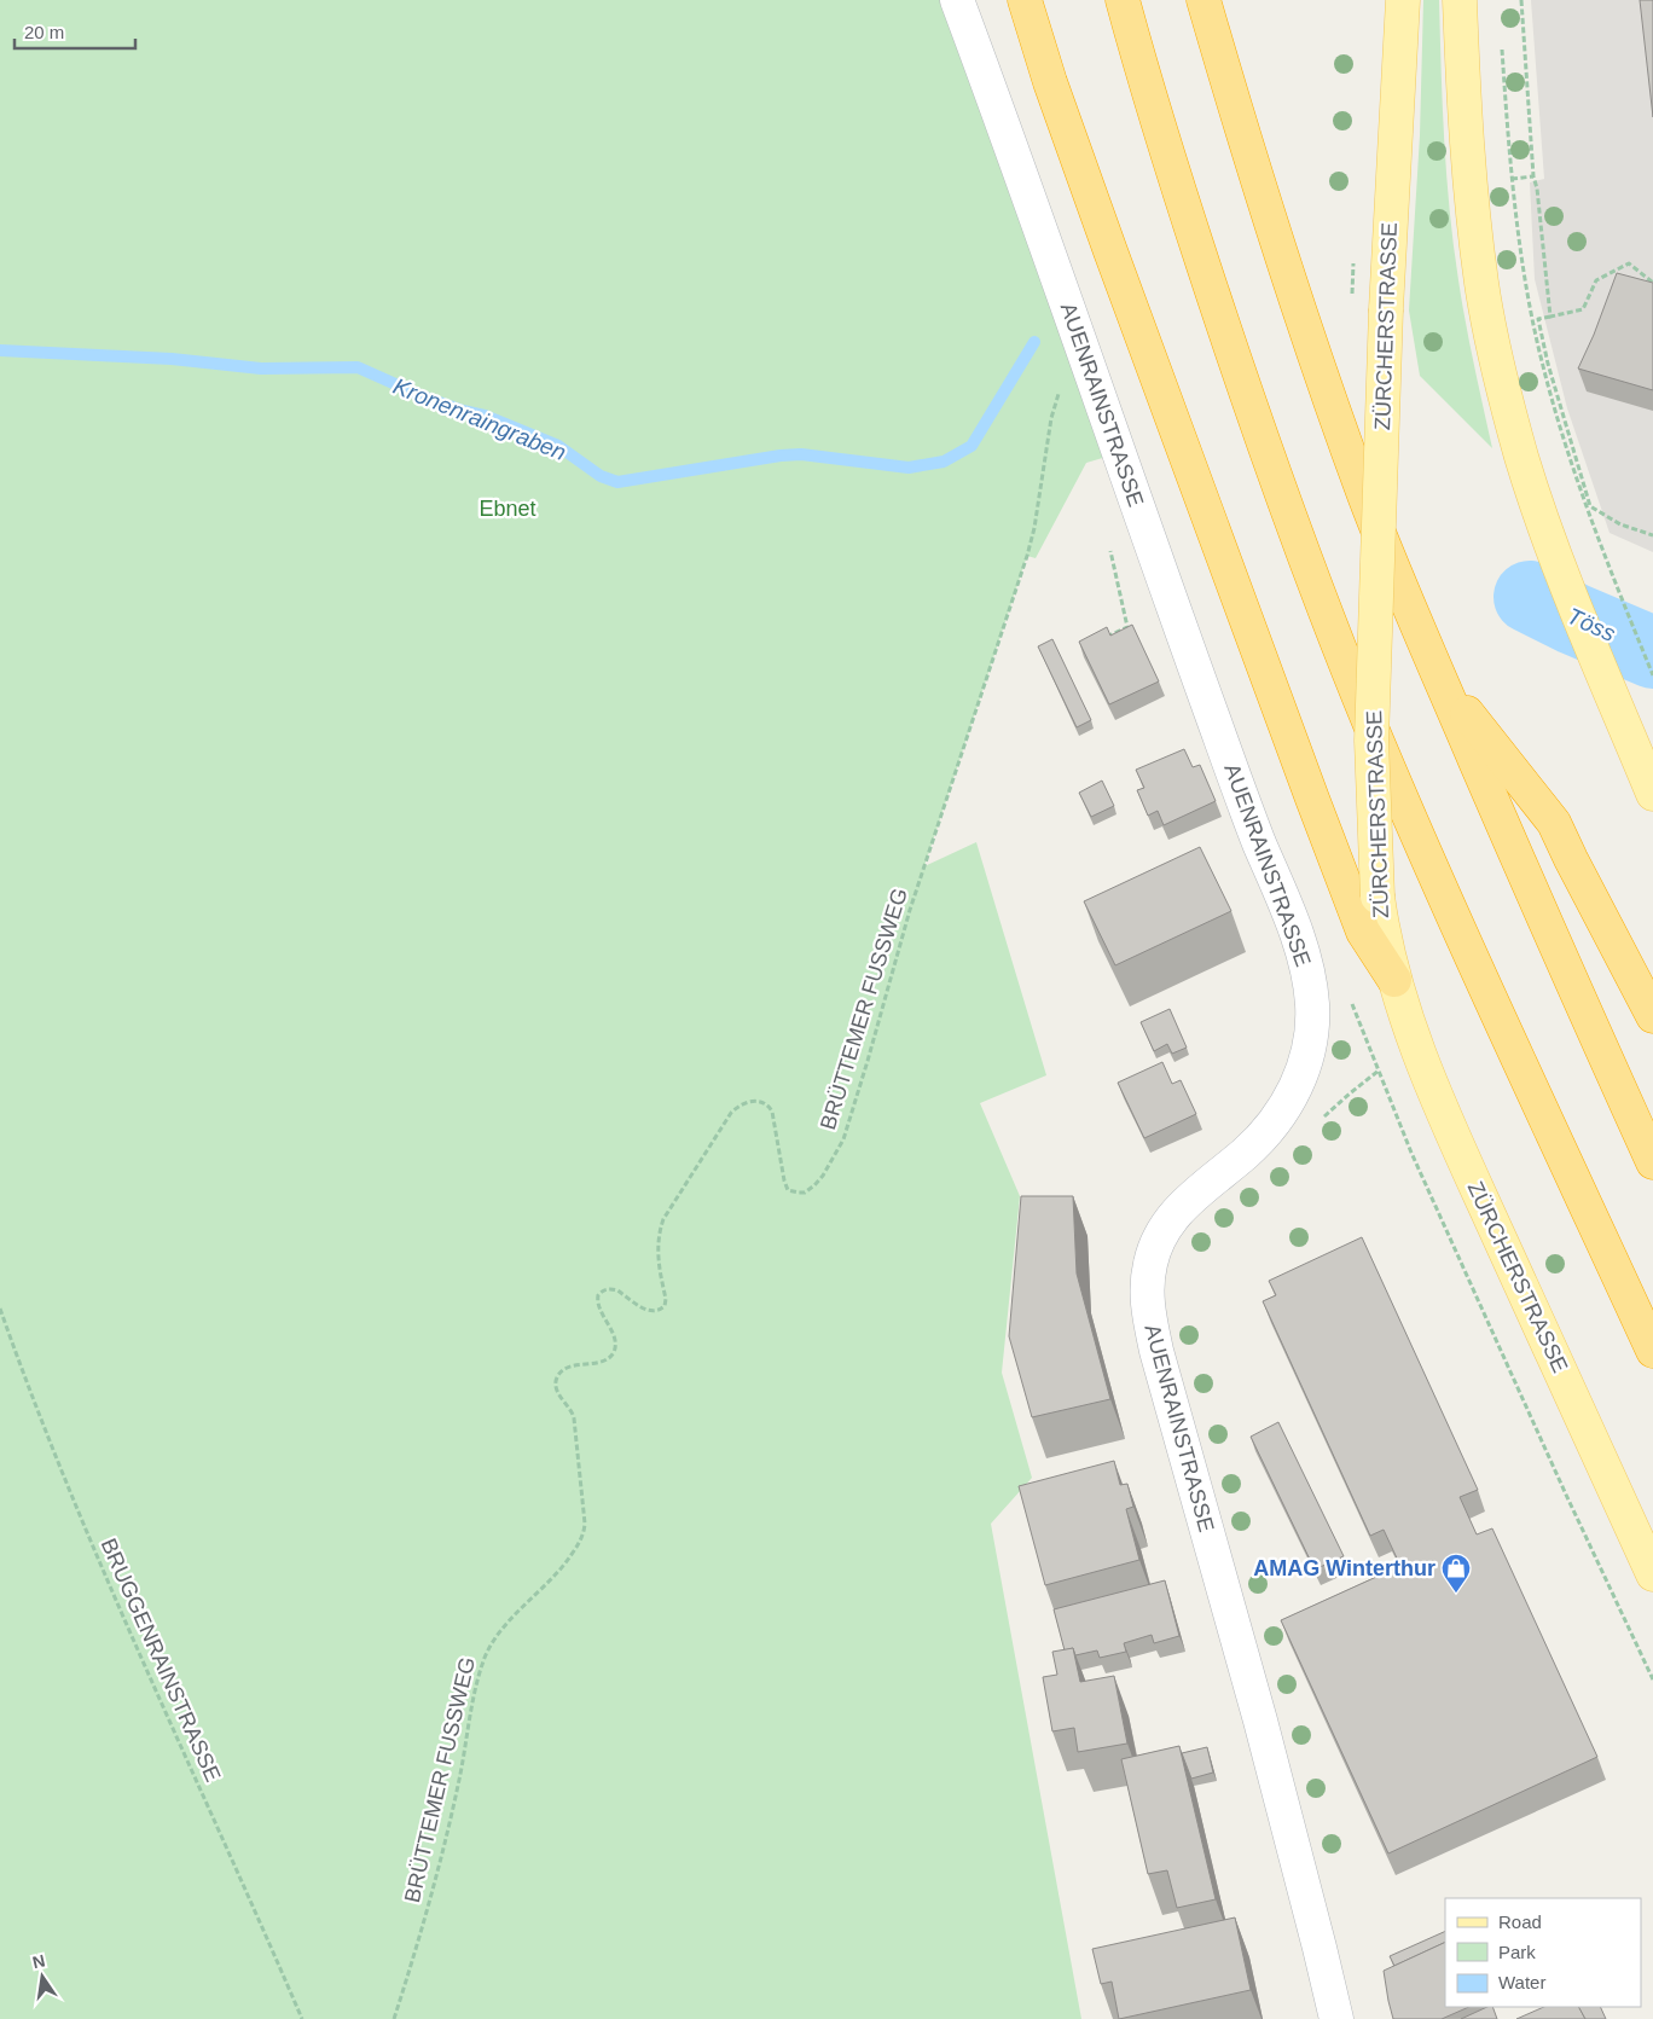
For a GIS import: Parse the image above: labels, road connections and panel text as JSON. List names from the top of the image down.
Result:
{
  "streets": {
    "main road": ["ZÜRCHERSTRASSE"],
    "street": ["AUENRAINSTRASSE"],
    "path": ["BRÜTTEMER FUSSWEG", "BRUGGENRAINSTRASSE"]
  },
  "crossings": [
    ["AUENRAINSTRASSE", "BRÜTTEMER FUSSWEG"]
  ],
  "water": ["Kronenraingraben", "Töss"],
  "parks": ["Ebnet"],
  "places": {
    "shop": ["AMAG Winterthur"]
  },
  "legend": ["Road", "Park", "Water"],
  "scale_bar": "20 m",
  "north": "top"
}
